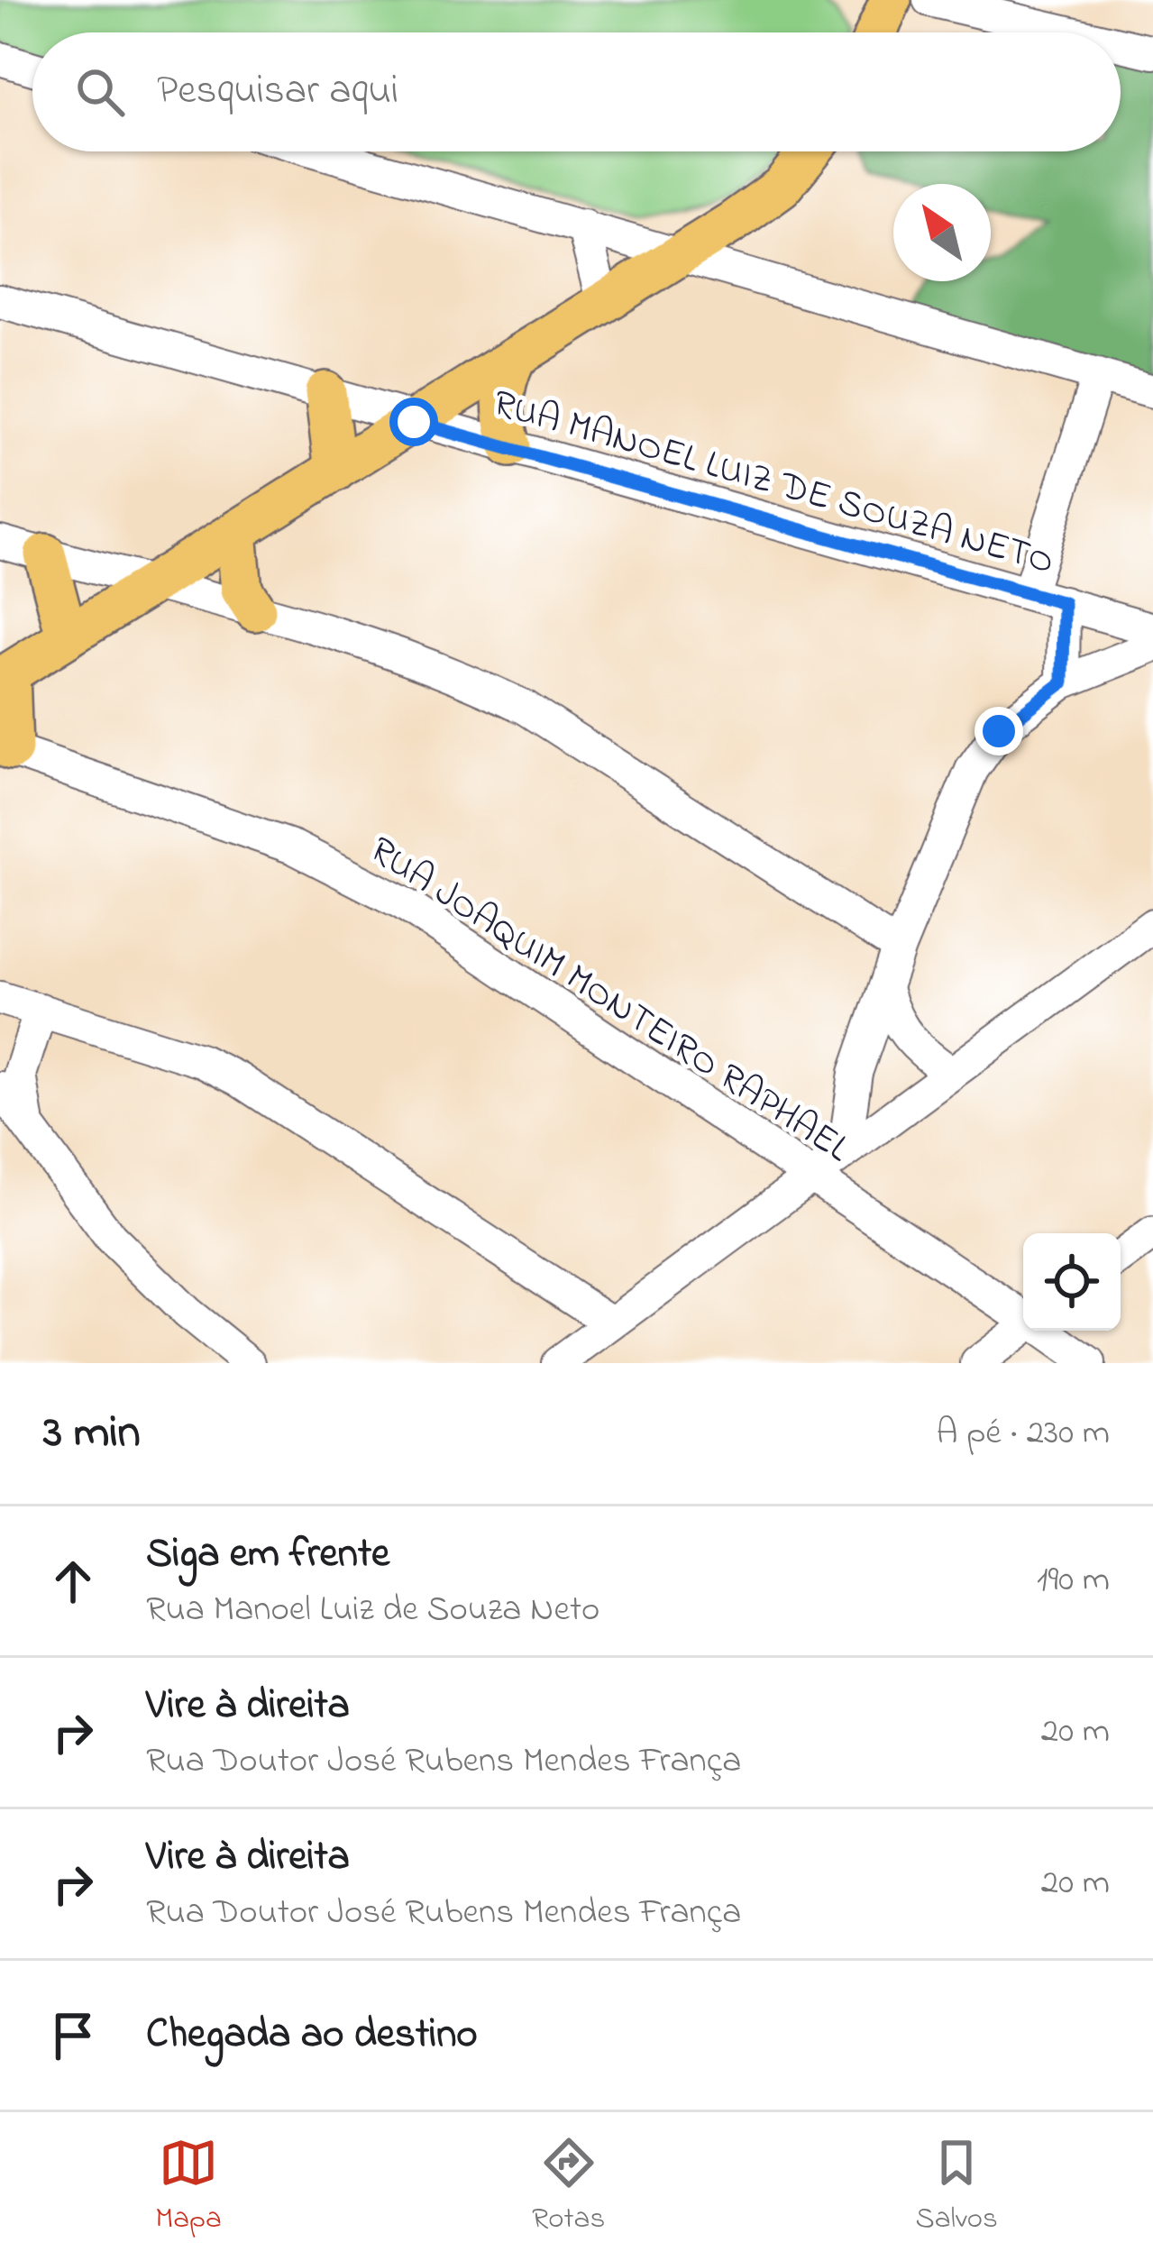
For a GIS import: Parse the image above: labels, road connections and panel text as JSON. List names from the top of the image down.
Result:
{
  "streets": {
    "street": ["RUA MANOEL LUIZ DE SOUZA NETO", "RUA JOAQUIM MONTEIRO RAPHAEL"]
  },
  "north": "top left",
  "page": {
    "search": "Pesquisar aqui",
    "heading": ["3 min", "A pé · 230 m"],
    "list": [
      ["Siga em frente", "Rua Manoel Luiz de Souza Neto", "190 m"],
      ["Vire à direita", "Rua Doutor José Rubens Mendes França", "20 m"],
      ["Vire à direita", "Rua Doutor José Rubens Mendes França", "20 m"],
      "Chegada ao destino"
    ],
    "nav": ["Mapa", "Rotas", "Salvos"]
  }
}
